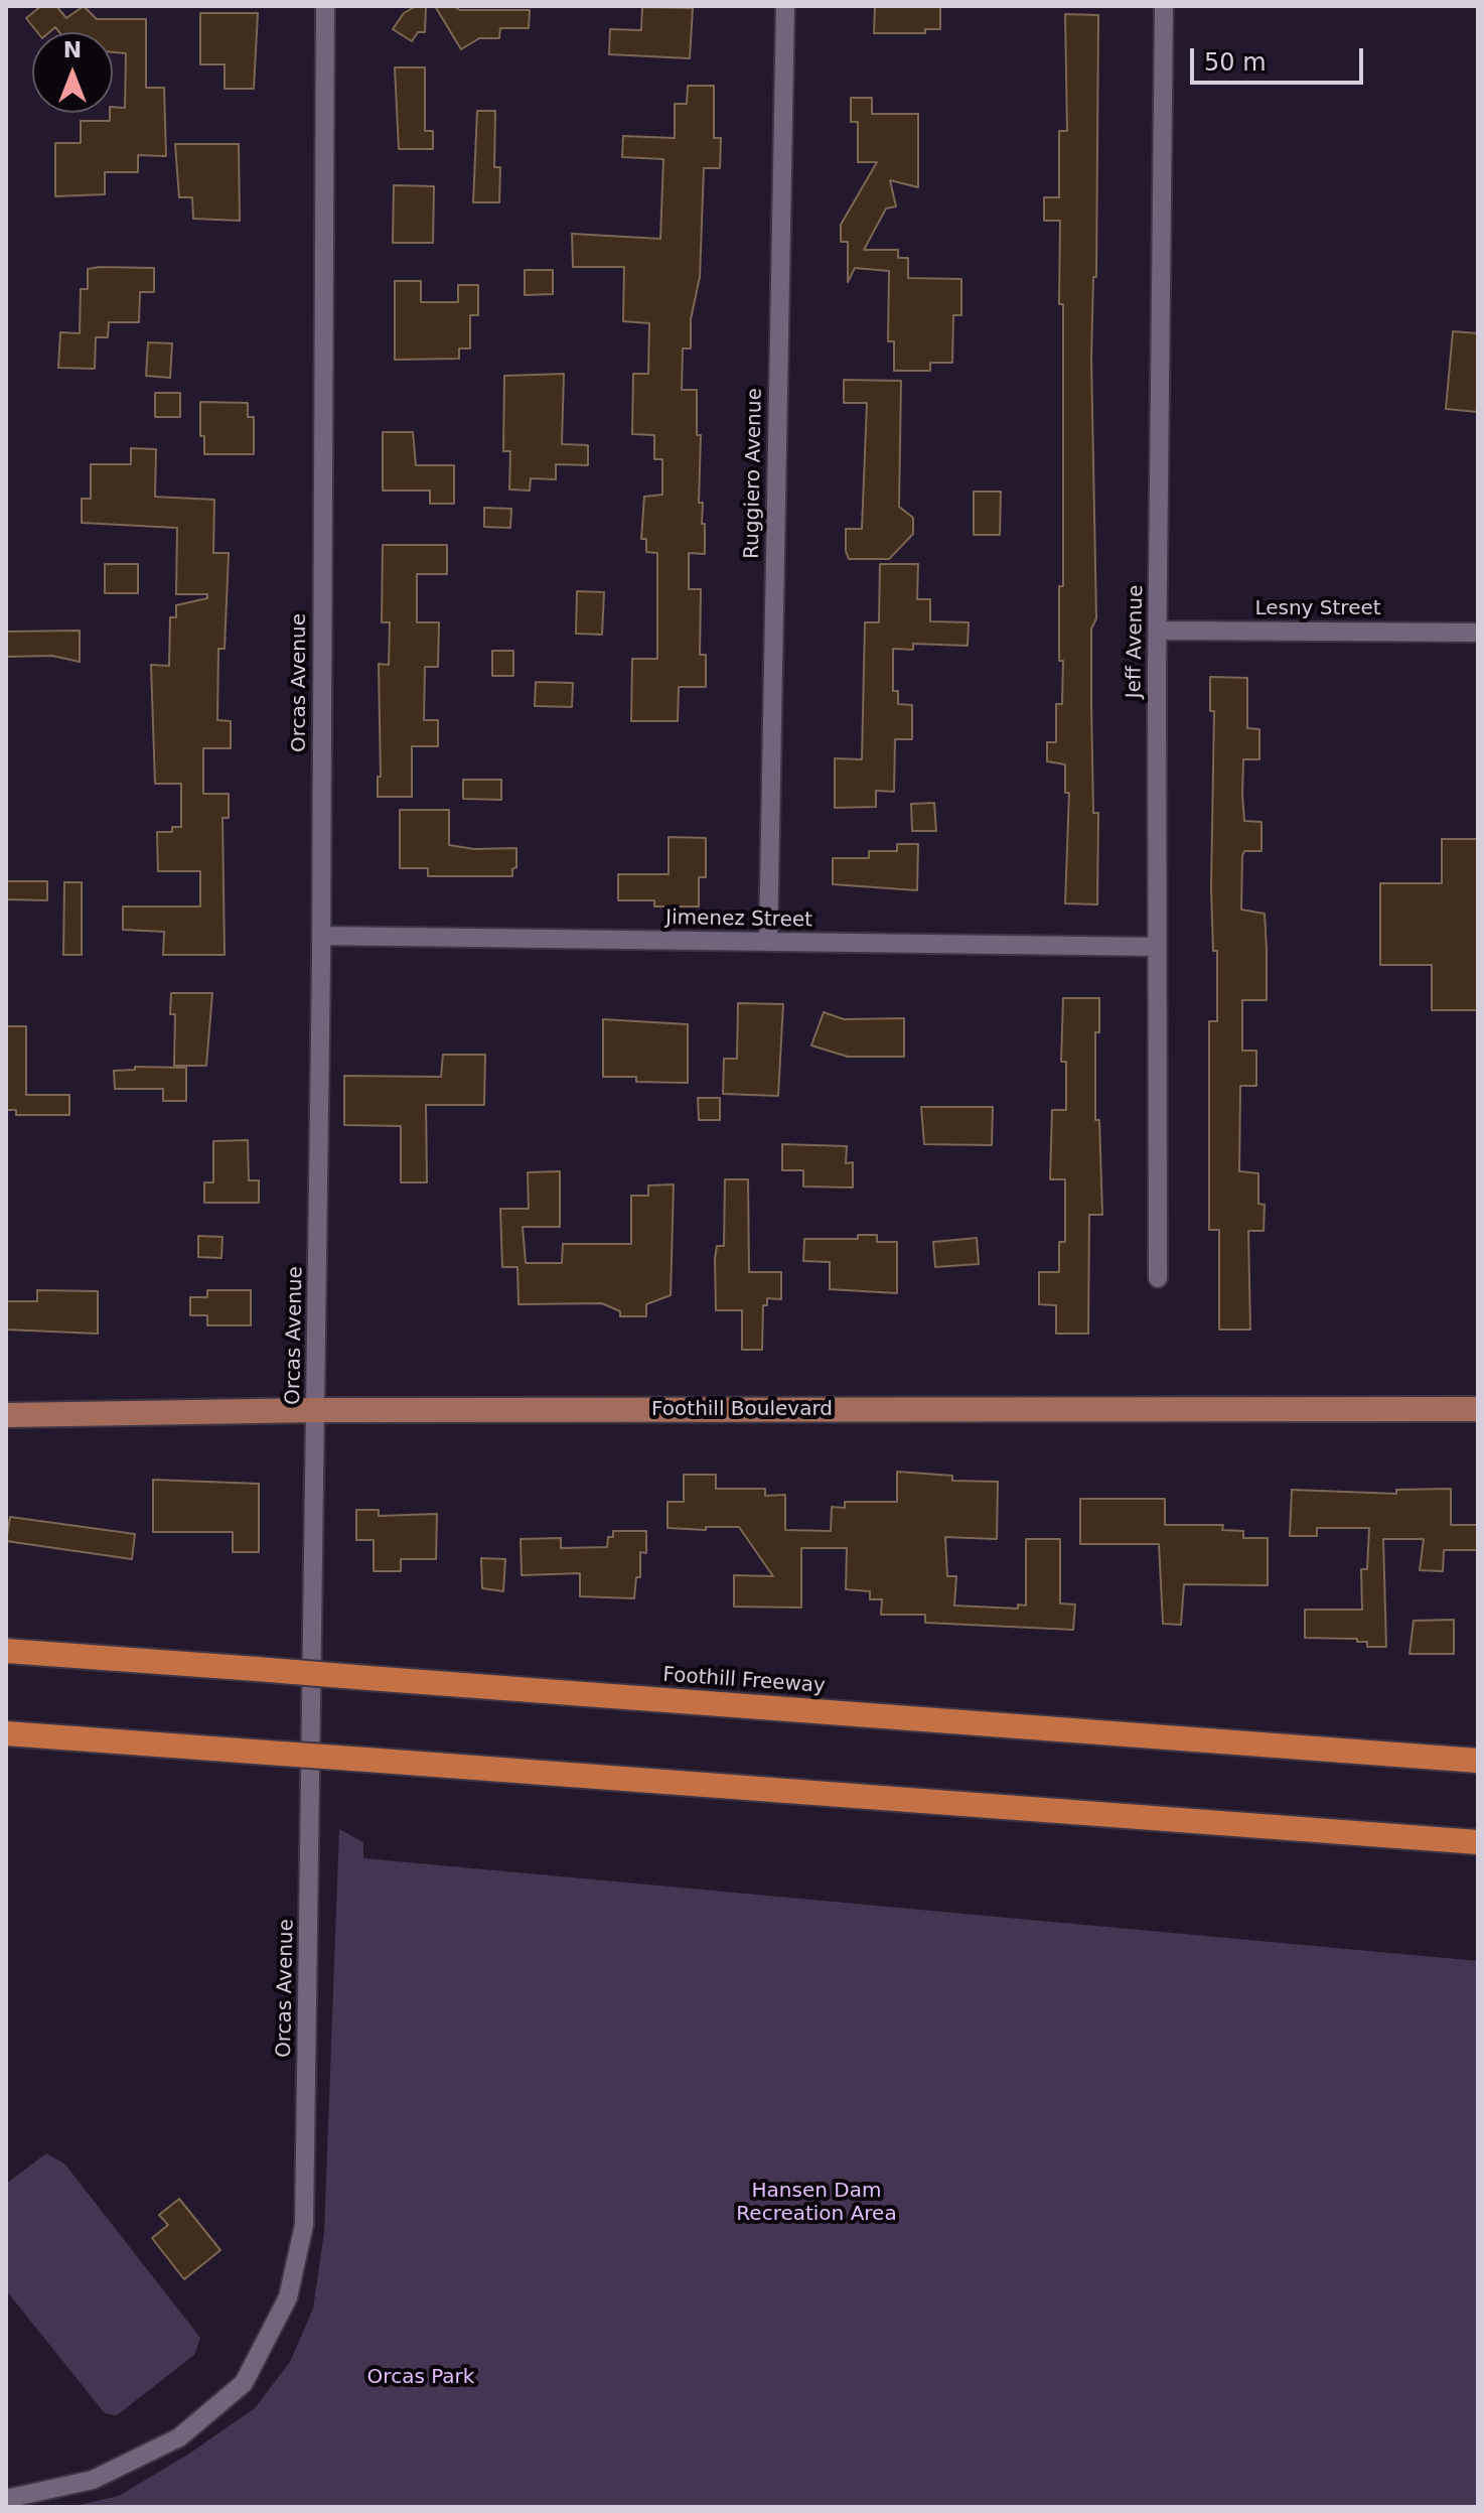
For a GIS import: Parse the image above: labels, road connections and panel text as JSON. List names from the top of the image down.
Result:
{
  "streets": {
    "highway": ["Foothill Freeway"],
    "main road": ["Foothill Boulevard"],
    "street": [
      "Ruggiero Avenue",
      "Lesny Street",
      "Jeff Avenue",
      "Orcas Avenue",
      "Jimenez Street"
    ]
  },
  "crossings": [
    ["Ruggiero Avenue", "Jimenez Street"],
    ["Lesny Street", "Jeff Avenue"],
    ["Jeff Avenue", "Jimenez Street"],
    ["Orcas Avenue", "Jimenez Street"],
    ["Orcas Avenue", "Foothill Boulevard"]
  ],
  "parks": ["Hansen Dam Recreation Area", "Orcas Park"],
  "scale_bar": "50 m",
  "north": "top"
}
